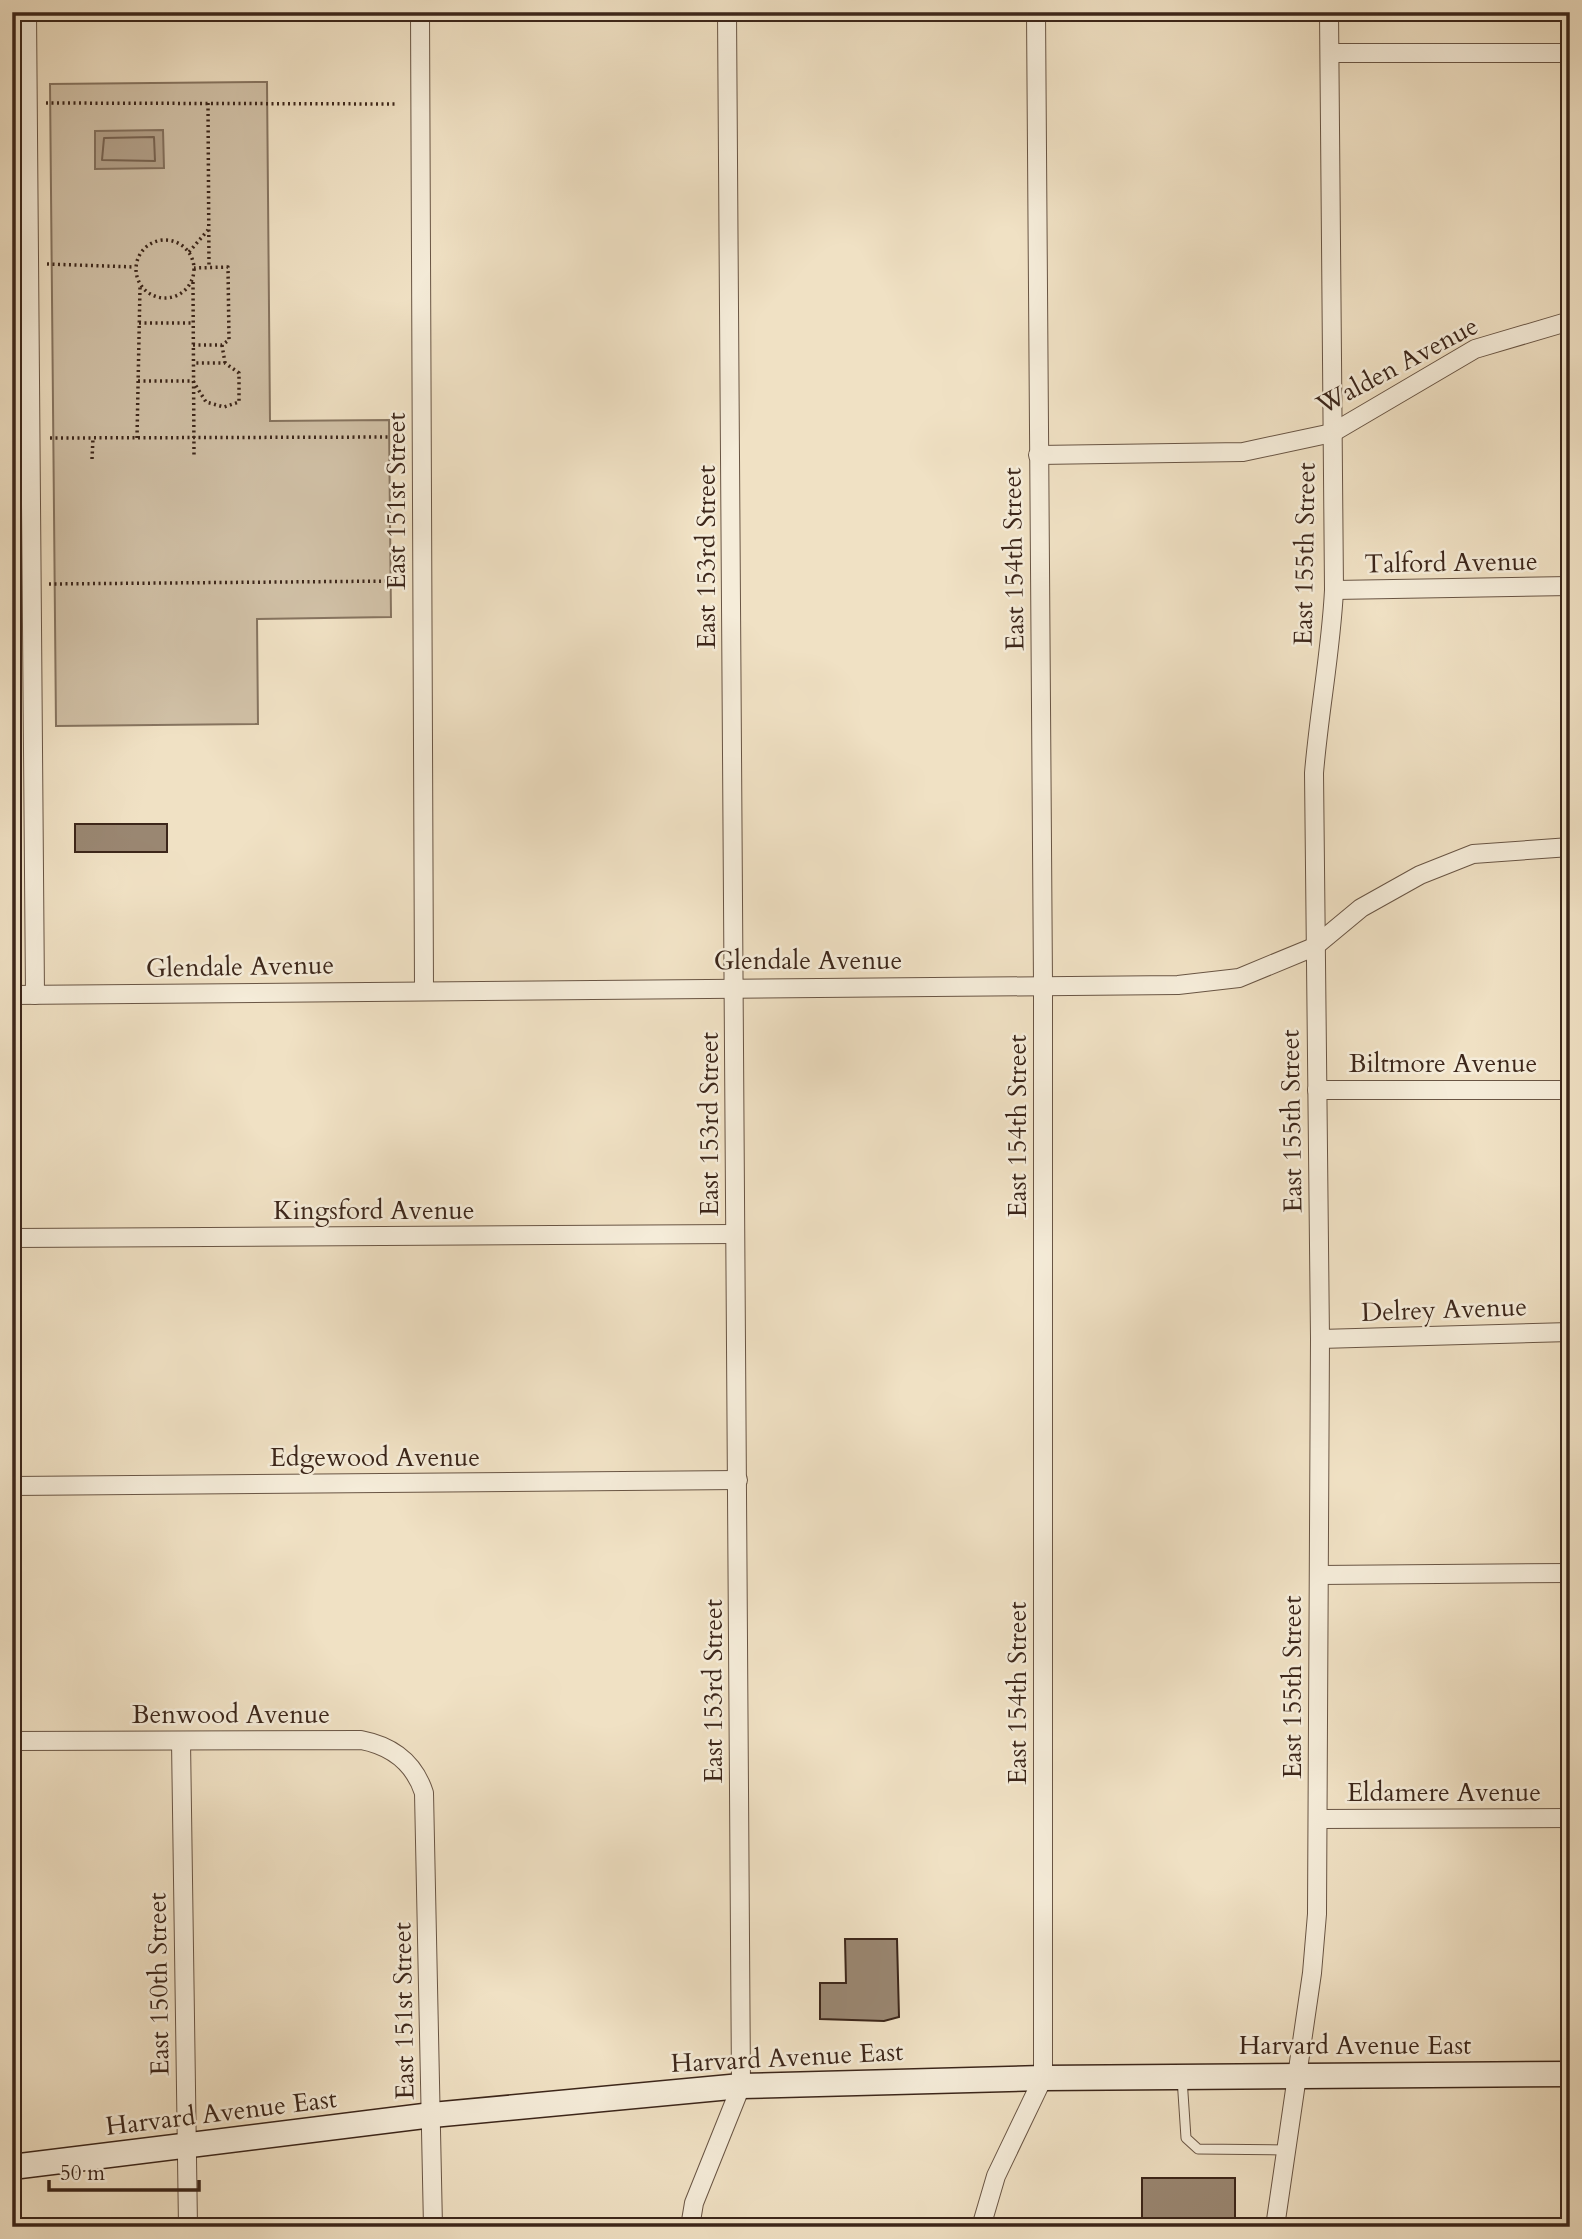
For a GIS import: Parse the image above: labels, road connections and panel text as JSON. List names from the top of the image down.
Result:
{
  "streets": {
    "main road": ["Harvard Avenue East"],
    "street": [
      "Walden Avenue",
      "East 151st Street",
      "East 155th Street",
      "East 153rd Street",
      "East 154th Street",
      "Talford Avenue",
      "Glendale Avenue",
      "Biltmore Avenue",
      "Kingsford Avenue",
      "Delrey Avenue",
      "Edgewood Avenue",
      "Benwood Avenue",
      "Eldamere Avenue",
      "East 150th Street"
    ]
  },
  "crossings": [
    ["Walden Avenue", "East 155th Street"],
    ["Walden Avenue", "East 154th Street"],
    ["East 151st Street", "Glendale Avenue"],
    ["East 151st Street", "Benwood Avenue"],
    ["East 151st Street", "Harvard Avenue East"],
    ["East 155th Street", "Talford Avenue"],
    ["East 155th Street", "Glendale Avenue"],
    ["East 155th Street", "Biltmore Avenue"],
    ["East 155th Street", "Delrey Avenue"],
    ["East 155th Street", "Eldamere Avenue"],
    ["East 155th Street", "Harvard Avenue East"],
    ["East 153rd Street", "Glendale Avenue"],
    ["East 153rd Street", "Kingsford Avenue"],
    ["East 153rd Street", "Edgewood Avenue"],
    ["East 153rd Street", "Harvard Avenue East"],
    ["East 154th Street", "Glendale Avenue"],
    ["East 154th Street", "Harvard Avenue East"],
    ["Benwood Avenue", "East 150th Street"],
    ["East 150th Street", "Harvard Avenue East"]
  ],
  "scale_bar": "50 m"
}
